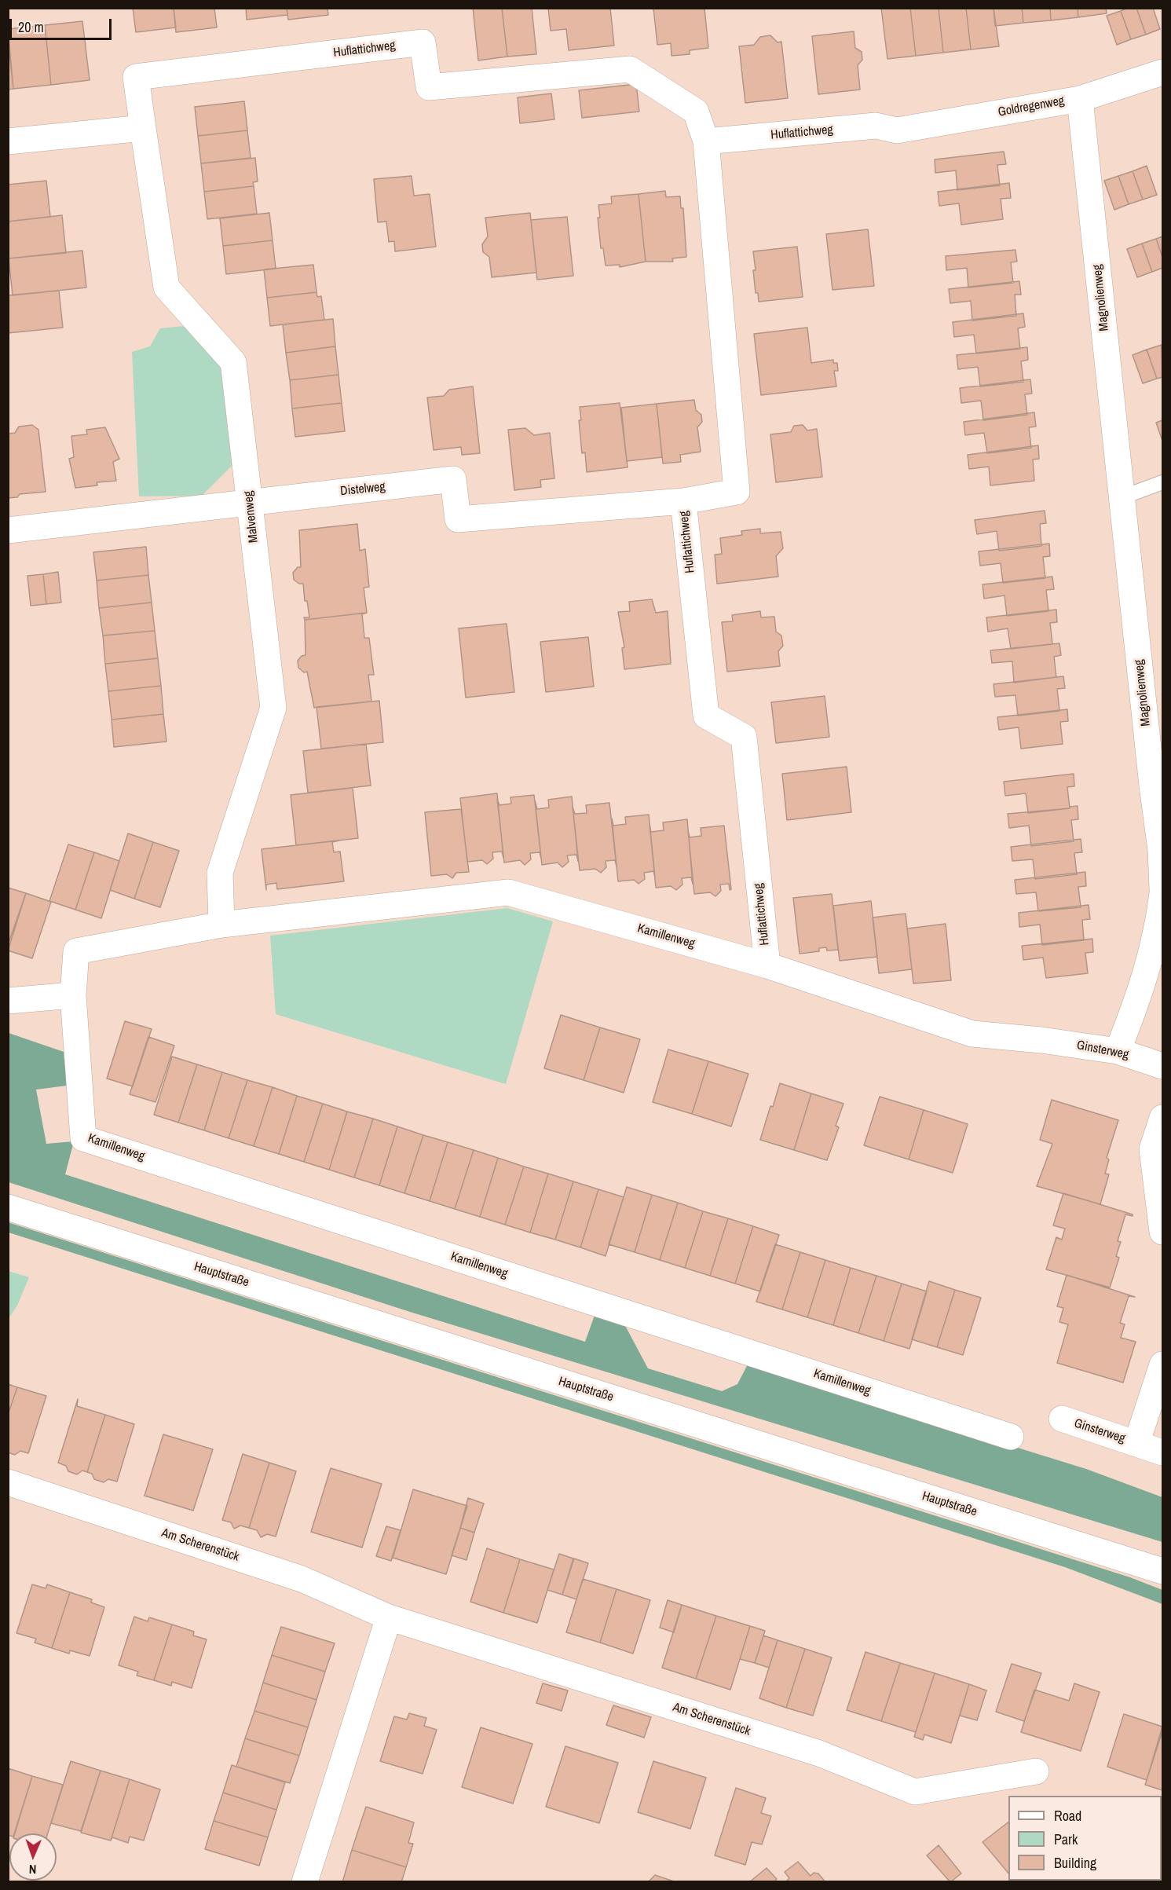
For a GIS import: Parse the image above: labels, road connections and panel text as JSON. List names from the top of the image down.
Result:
{
  "streets": {
    "street": [
      "Huflattichweg",
      "Goldregenweg",
      "Magnolienweg",
      "Distelweg",
      "Malvenweg",
      "Kamillenweg",
      "Ginsterweg",
      "Hauptstraße",
      "Am Scherenstück"
    ]
  },
  "crossings": [
    ["Huflattichweg", "Goldregenweg"],
    ["Huflattichweg", "Distelweg"],
    ["Huflattichweg", "Malvenweg"],
    ["Huflattichweg", "Kamillenweg"],
    ["Goldregenweg", "Magnolienweg"],
    ["Distelweg", "Malvenweg"],
    ["Malvenweg", "Kamillenweg"],
    ["Kamillenweg", "Ginsterweg"]
  ],
  "legend": ["Road", "Park", "Building"],
  "scale_bar": "20 m",
  "north": "bottom"
}
